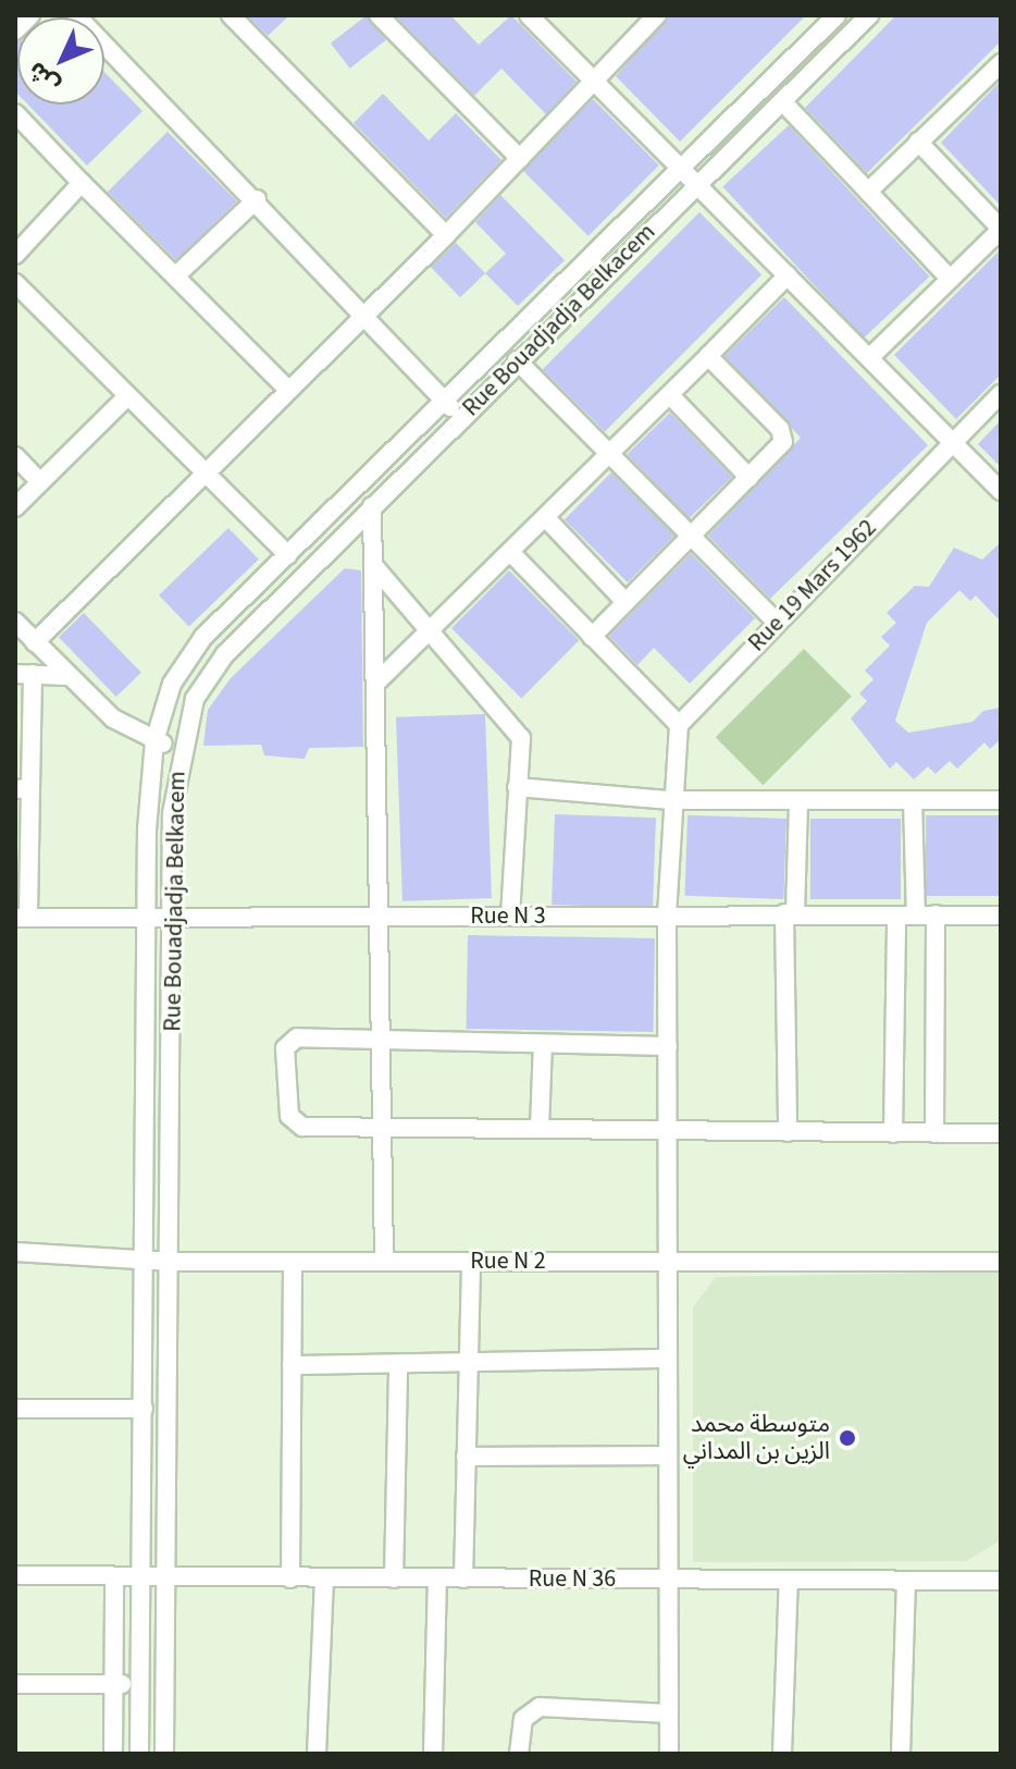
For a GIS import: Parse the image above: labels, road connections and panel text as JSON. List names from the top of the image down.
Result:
{
  "streets": {
    "street": [
      "Rue Bouadjadja Belkacem",
      "Rue 19 Mars 1962",
      "Rue N 3",
      "Rue N 2",
      "Rue N 36"
    ]
  },
  "crossings": [
    ["Rue Bouadjadja Belkacem", "Rue N 3"],
    ["Rue Bouadjadja Belkacem", "Rue N 2"],
    ["Rue Bouadjadja Belkacem", "Rue N 36"]
  ],
  "places": ["متوسطة محمد الزين بن المداني"],
  "north": "bottom left"
}
